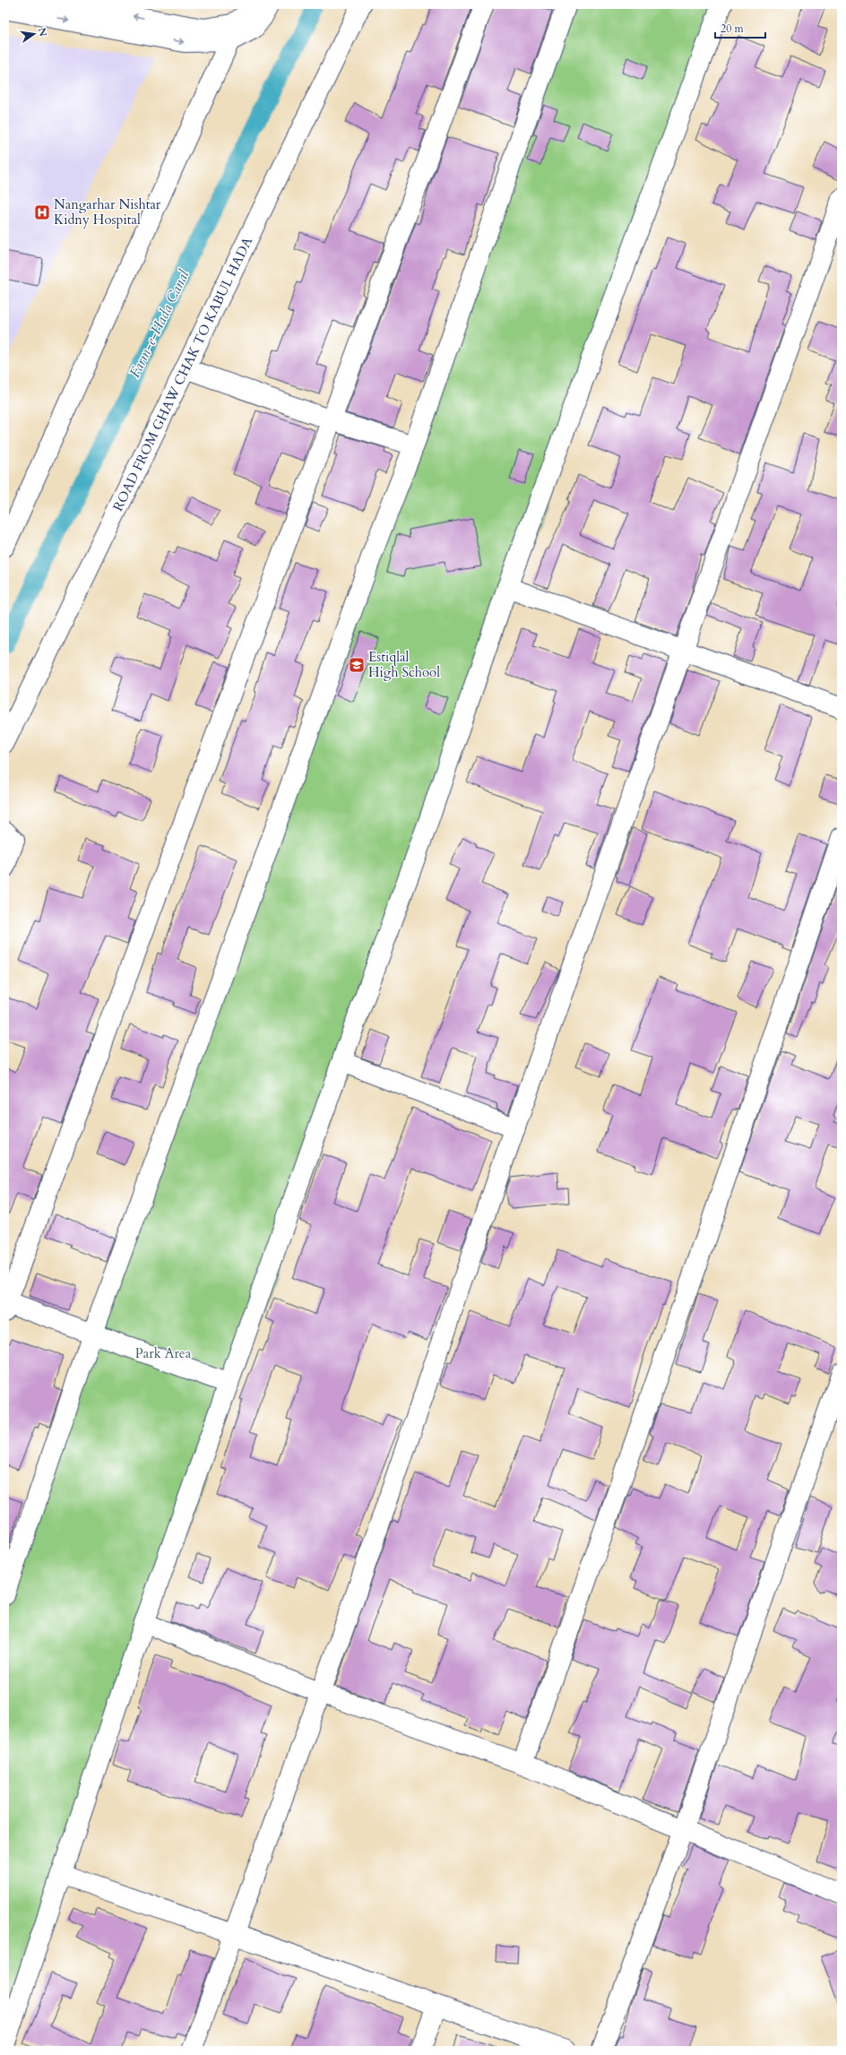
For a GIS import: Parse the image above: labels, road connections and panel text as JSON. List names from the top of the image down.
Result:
{
  "streets": {
    "street": ["ROAD FROM GHAW CHAK TO KABUL HADA"]
  },
  "water": ["Farm-e-Hada Canal"],
  "parks": ["Park Area"],
  "places": {
    "hospital": ["Nangarhar Nishtar Kidny Hospital"],
    "school or university": ["Estiqlal High School"]
  },
  "scale_bar": "20 m",
  "north": "right"
}
